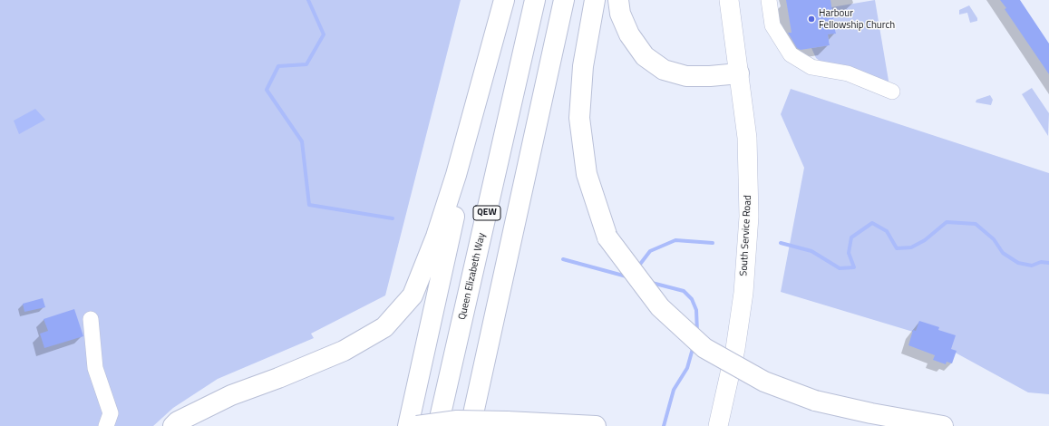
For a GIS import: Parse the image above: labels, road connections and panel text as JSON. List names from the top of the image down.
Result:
{
  "streets": {
    "highway": ["QEW", "Queen Elizabeth Way"],
    "main road": ["South Service Road"]
  },
  "places": ["Harbour Fellowship Church"]
}
